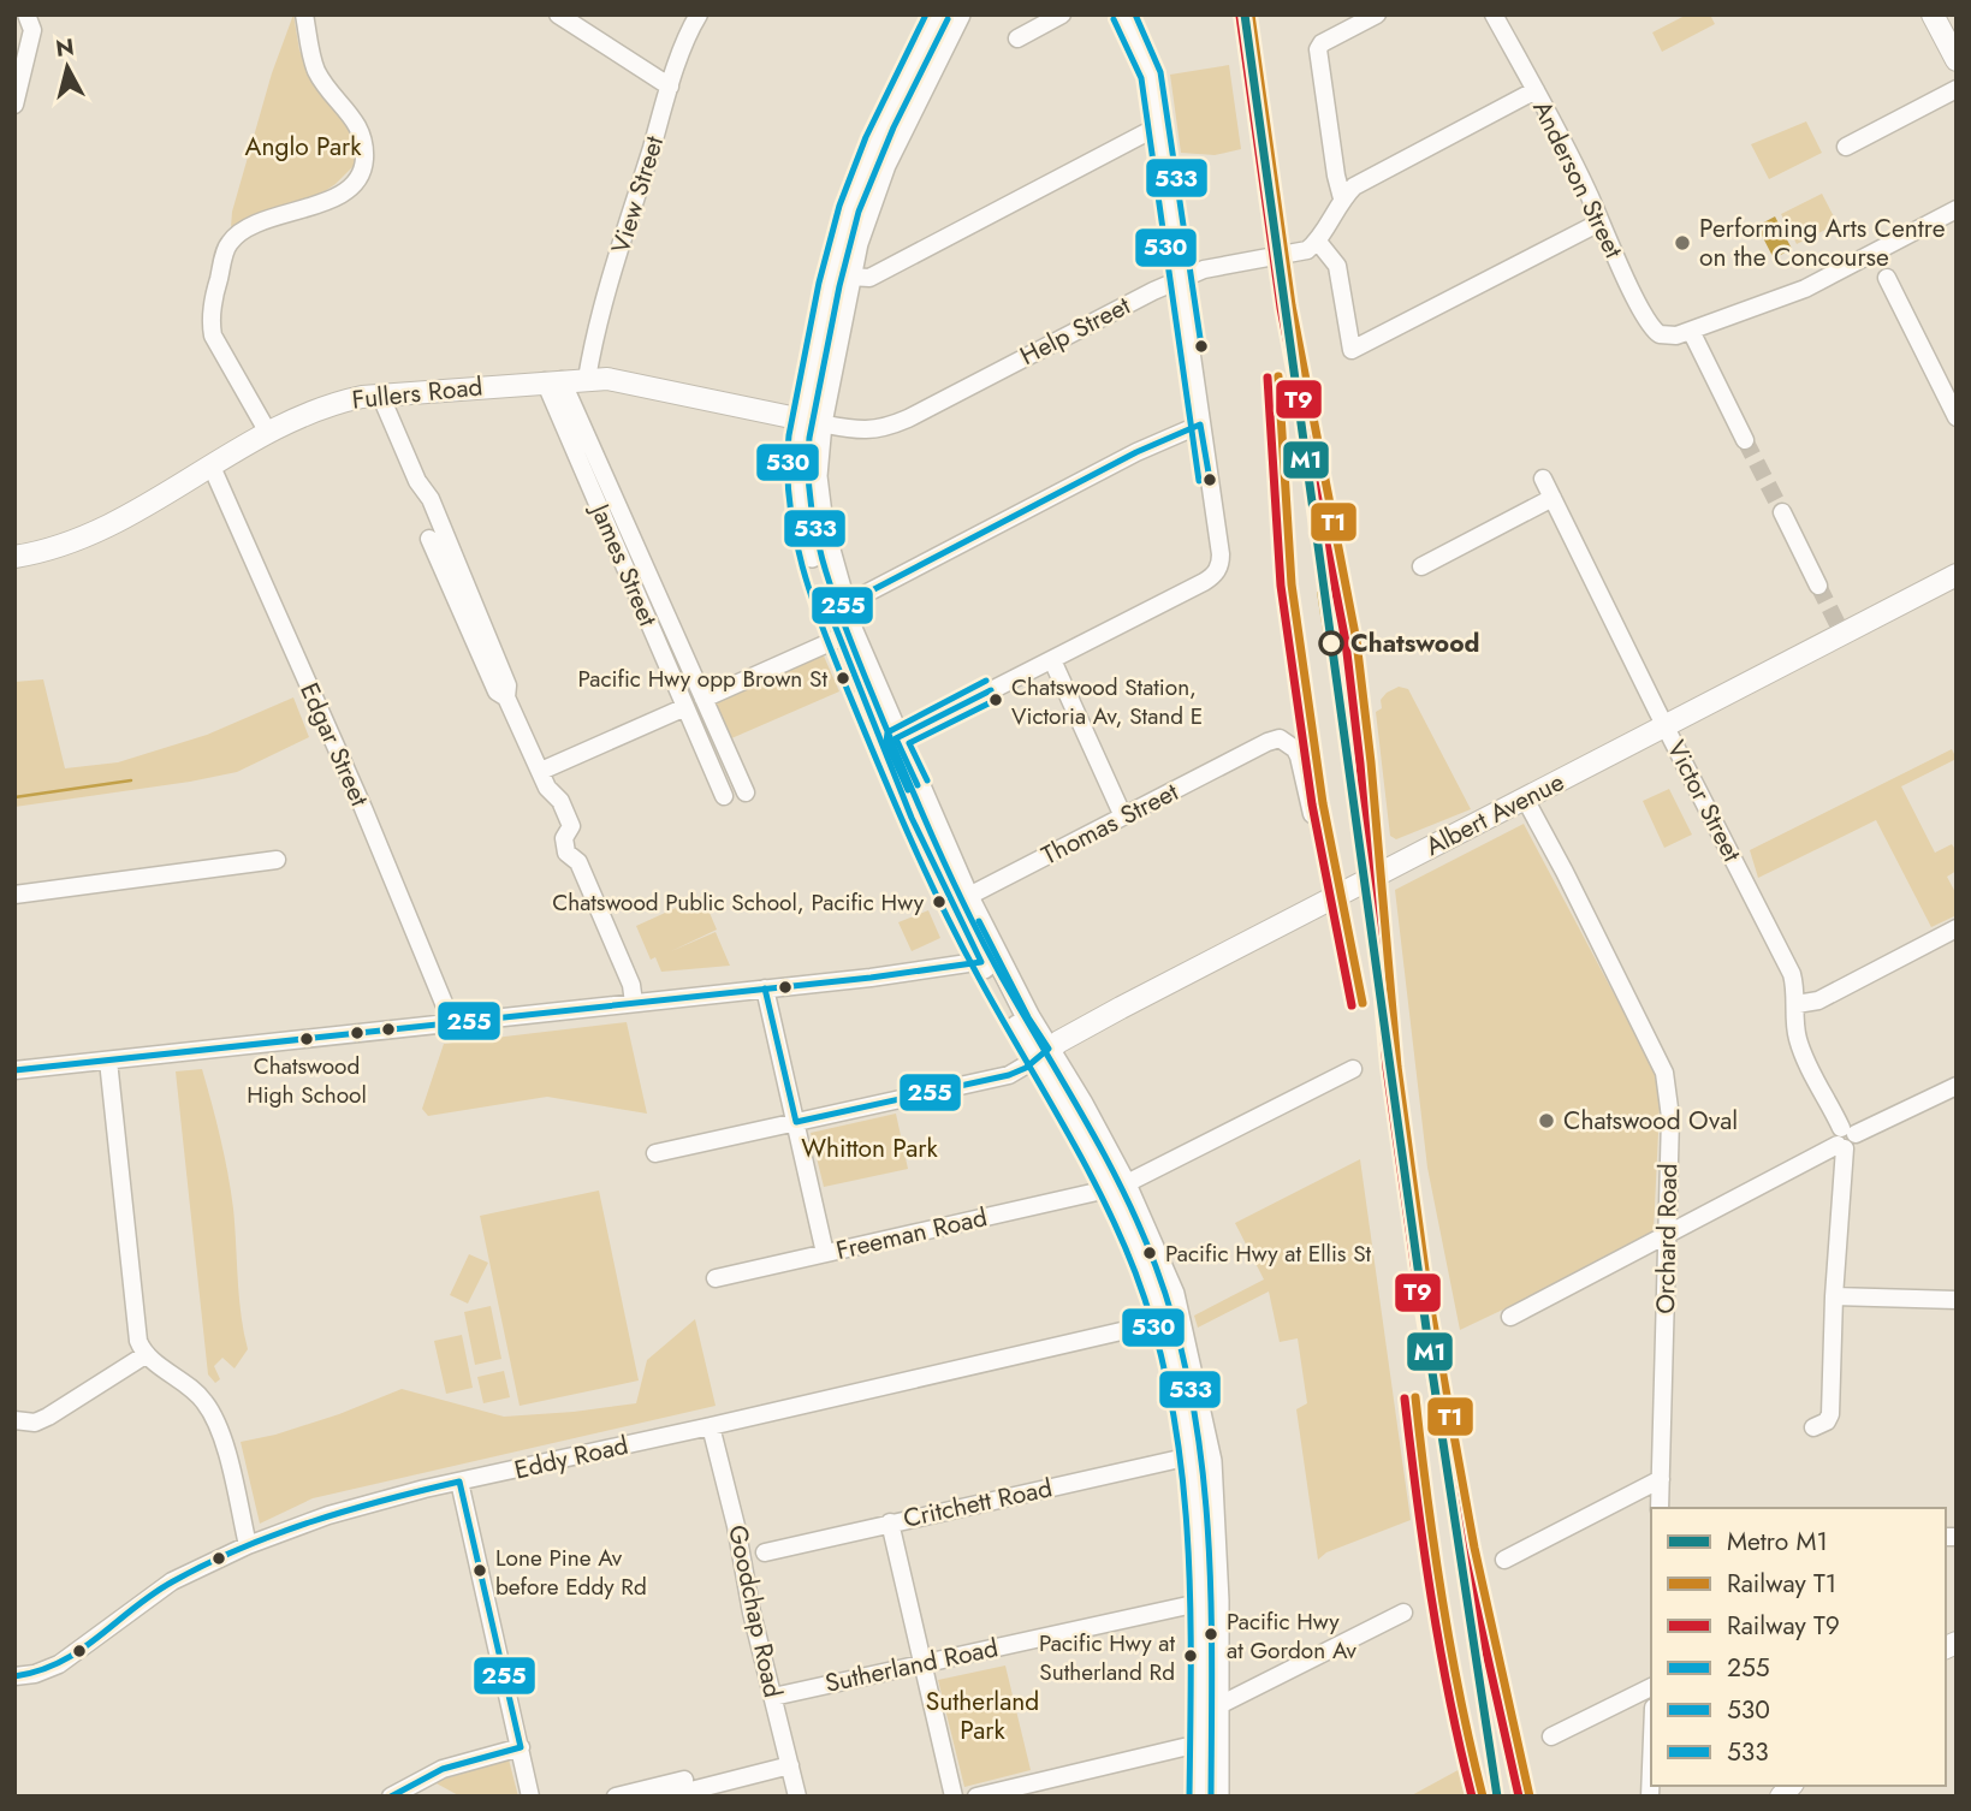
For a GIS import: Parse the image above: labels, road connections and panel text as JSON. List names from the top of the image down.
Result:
{
  "streets": {
    "main road": ["Fullers Road", "Albert Avenue"],
    "street": [
      "Anderson Street",
      "View Street",
      "Help Street",
      "James Street",
      "Edgar Street",
      "Victor Street",
      "Thomas Street",
      "Freeman Road",
      "Orchard Road",
      "Eddy Road",
      "Critchett Road",
      "Goodchap Road",
      "Sutherland Road"
    ]
  },
  "crossings": [
    ["View Street", "Fullers Road"],
    ["Help Street", "Fullers Road"],
    ["Fullers Road", "James Street"],
    ["Fullers Road", "Edgar Street"],
    ["Victor Street", "Albert Avenue"],
    ["Albert Avenue", "Orchard Road"],
    ["Eddy Road", "Goodchap Road"],
    ["Goodchap Road", "Sutherland Road"]
  ],
  "parks": ["Anglo Park", "Whitton Park", "Sutherland Park"],
  "places": [
    "Performing Arts Centre on the Concourse",
    "Chatswood",
    "Pacific Hwy opp Brown St",
    "Chatswood Station, Victoria Av, Stand E",
    "Chatswood Public School, Pacific Hwy",
    "Chatswood High School",
    "Chatswood Oval",
    "Pacific Hwy at Ellis St",
    "Lone Pine Av before Eddy Rd",
    "Pacific Hwy at Gordon Av",
    "Pacific Hwy at Sutherland Rd"
  ],
  "lines": [
    "metro line M1",
    "rail line T1",
    "transit line 530",
    "transit line 533",
    "rail line T9",
    "transit line 255"
  ],
  "legend": [
    "Metro M1",
    "Railway T1",
    "Railway T9",
    "255",
    "530",
    "533"
  ],
  "north": "top"
}
